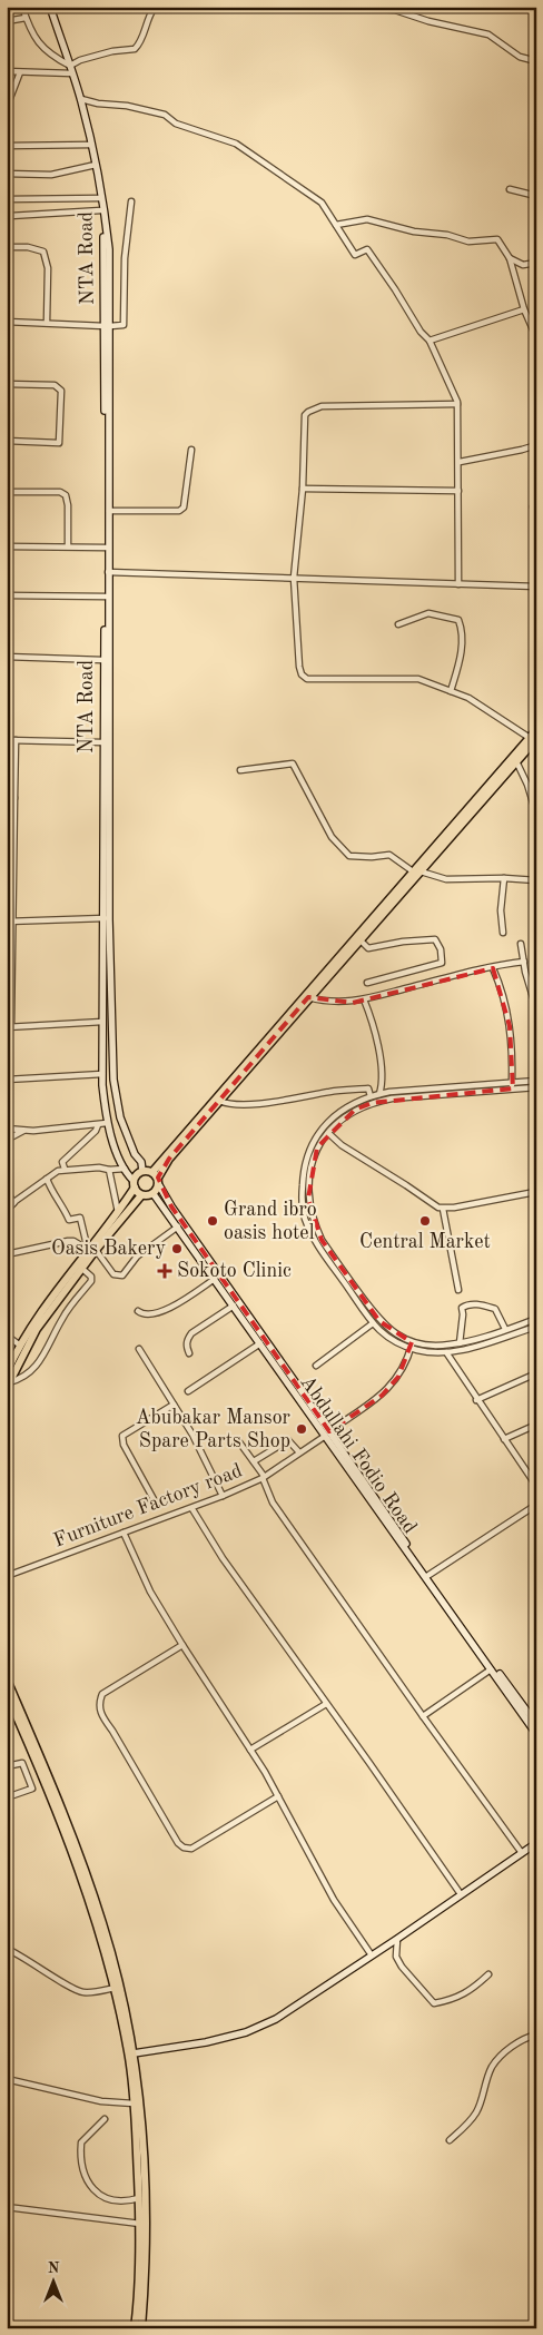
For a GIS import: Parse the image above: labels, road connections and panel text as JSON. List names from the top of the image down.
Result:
{
  "streets": {
    "main road": ["NTA Road", "Abdullahi Fodio Road"],
    "street": ["Furniture Factory road"]
  },
  "crossings": [
    ["Abdullahi Fodio Road", "Furniture Factory road"]
  ],
  "places": {
    "other": [
      "Grand ibro oasis hotel",
      "Central Market",
      "Oasis Bakery",
      "Abubakar Mansor Spare Parts Shop"
    ],
    "health": ["Sokoto Clinic"]
  },
  "north": "top"
}
